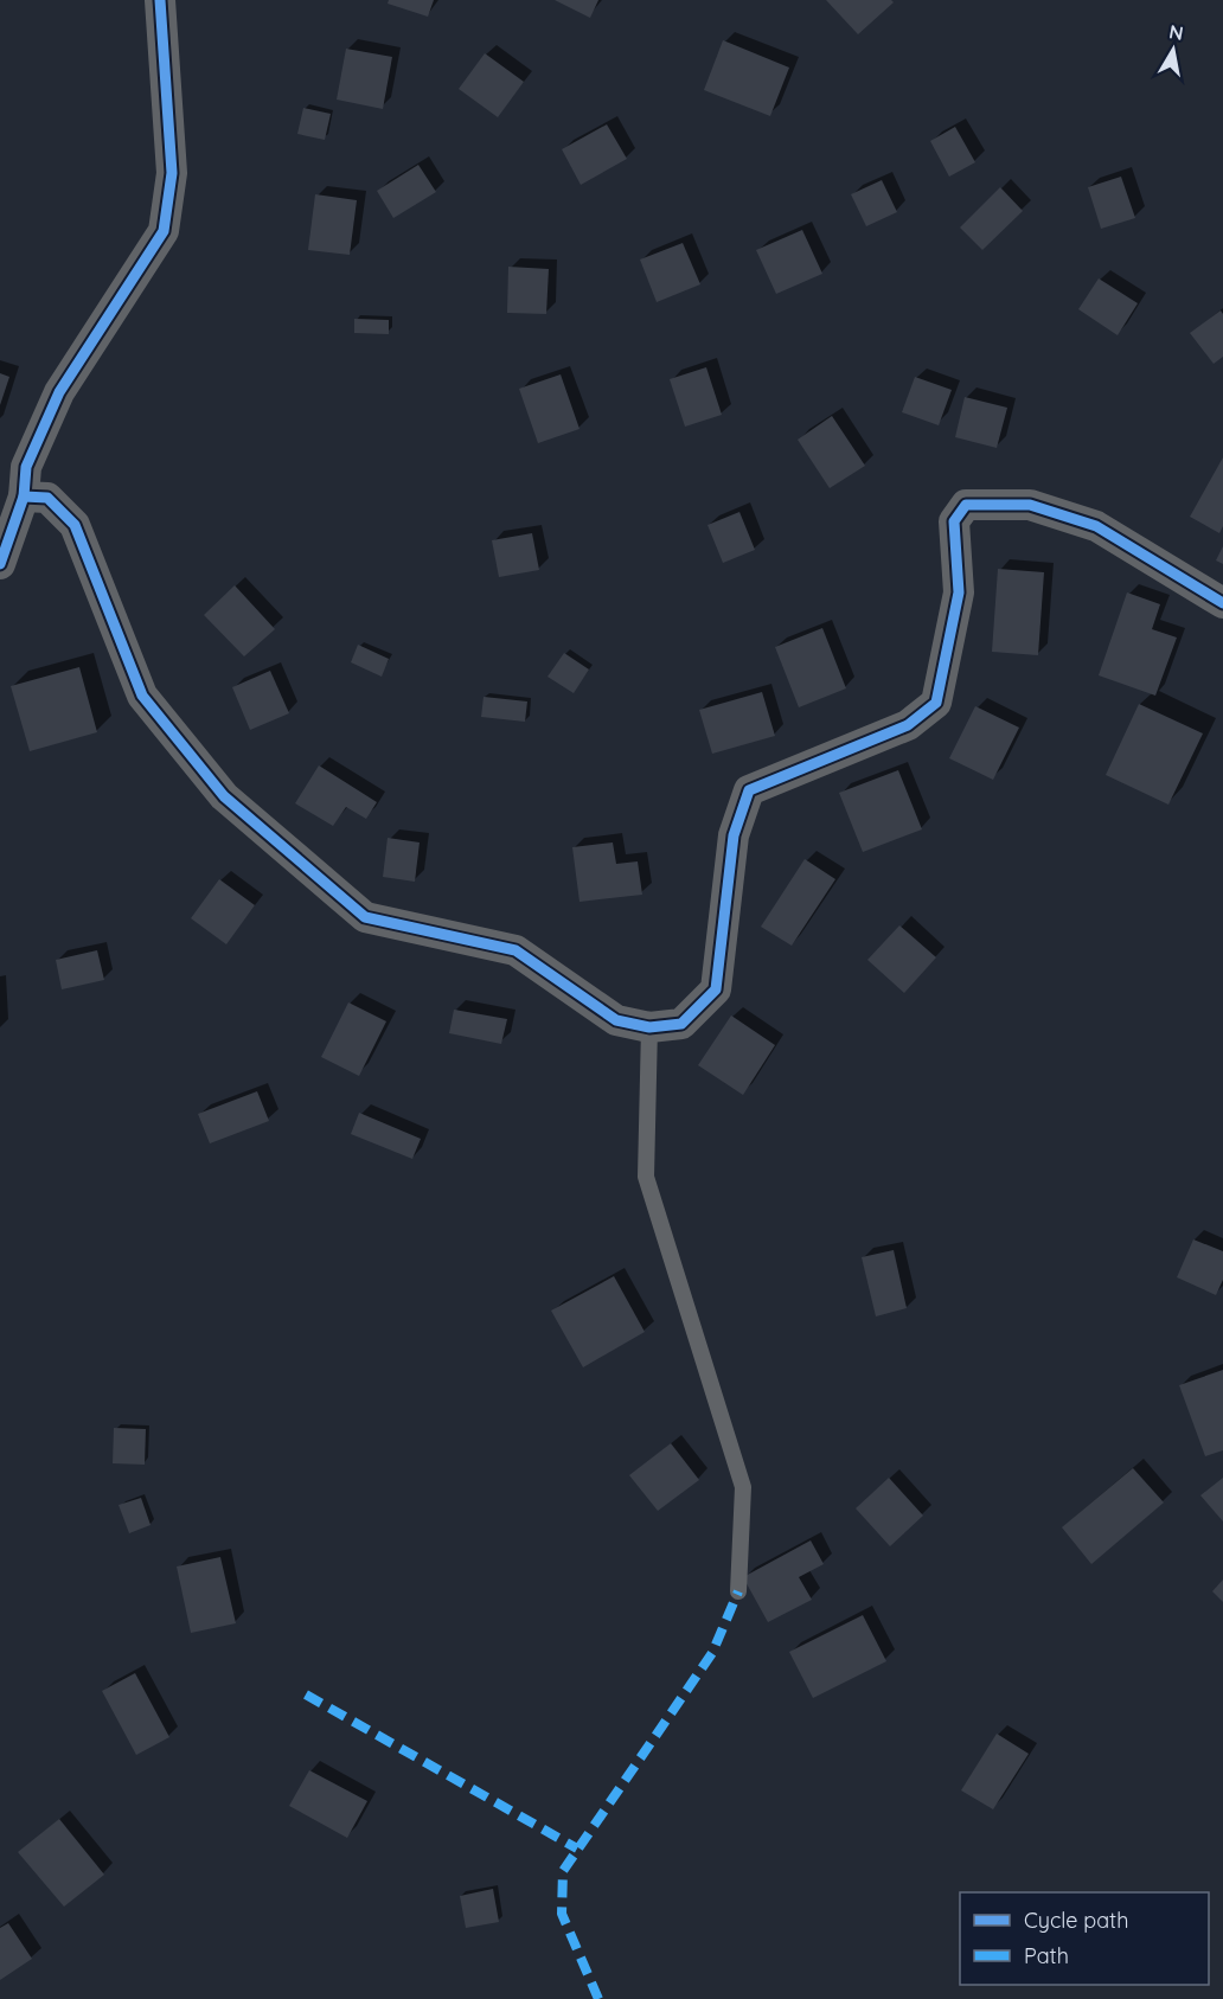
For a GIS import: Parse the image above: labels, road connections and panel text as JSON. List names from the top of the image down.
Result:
{
  "legend": ["Cycle path", "Path"],
  "north": "top"
}
